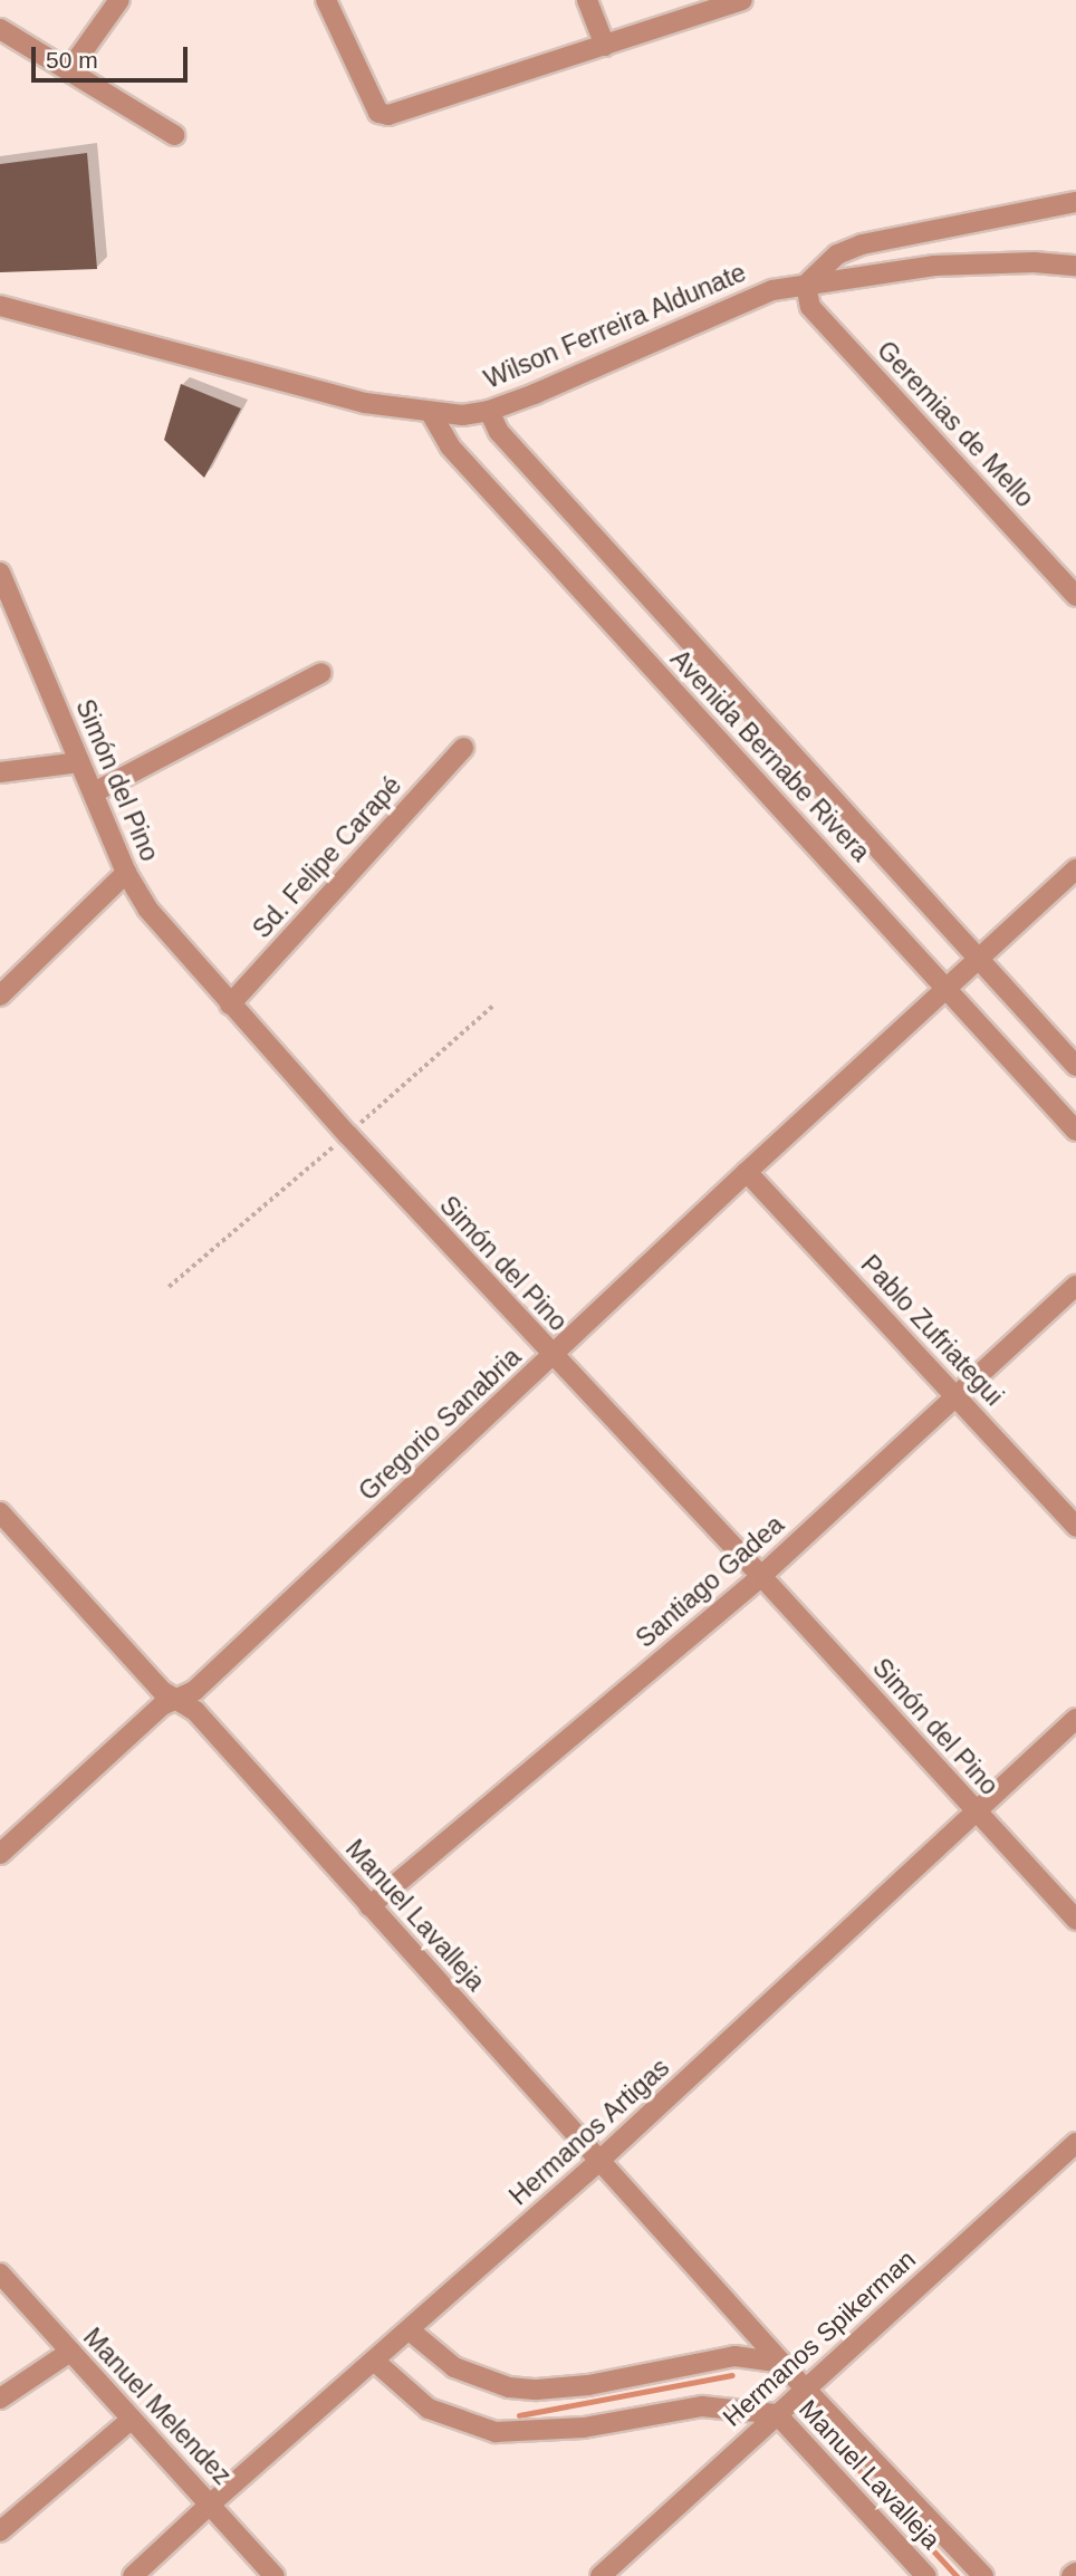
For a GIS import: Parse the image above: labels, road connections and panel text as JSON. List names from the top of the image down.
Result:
{
  "streets": {
    "street": [
      "Wilson Ferreira Aldunate",
      "Geremias de Mello",
      "Avenida Bernabe Rivera",
      "Simón del Pino",
      "Sd. Felipe Carapé",
      "Pablo Zufriategui",
      "Gregorio Sanabria",
      "Santiago Gadea",
      "Manuel Lavalleja",
      "Hermanos Artigas",
      "Hermanos Spikerman",
      "Manuel Melendez"
    ]
  },
  "crossings": [
    ["Wilson Ferreira Aldunate", "Geremias de Mello"],
    ["Wilson Ferreira Aldunate", "Avenida Bernabe Rivera"],
    ["Avenida Bernabe Rivera", "Gregorio Sanabria"],
    ["Simón del Pino", "Sd. Felipe Carapé"],
    ["Simón del Pino", "Gregorio Sanabria"],
    ["Simón del Pino", "Santiago Gadea"],
    ["Simón del Pino", "Hermanos Artigas"],
    ["Pablo Zufriategui", "Gregorio Sanabria"],
    ["Pablo Zufriategui", "Santiago Gadea"],
    ["Gregorio Sanabria", "Manuel Lavalleja"],
    ["Santiago Gadea", "Manuel Lavalleja"],
    ["Manuel Lavalleja", "Hermanos Artigas"],
    ["Manuel Lavalleja", "Hermanos Spikerman"],
    ["Hermanos Artigas", "Manuel Melendez"]
  ],
  "scale_bar": "50 m"
}
